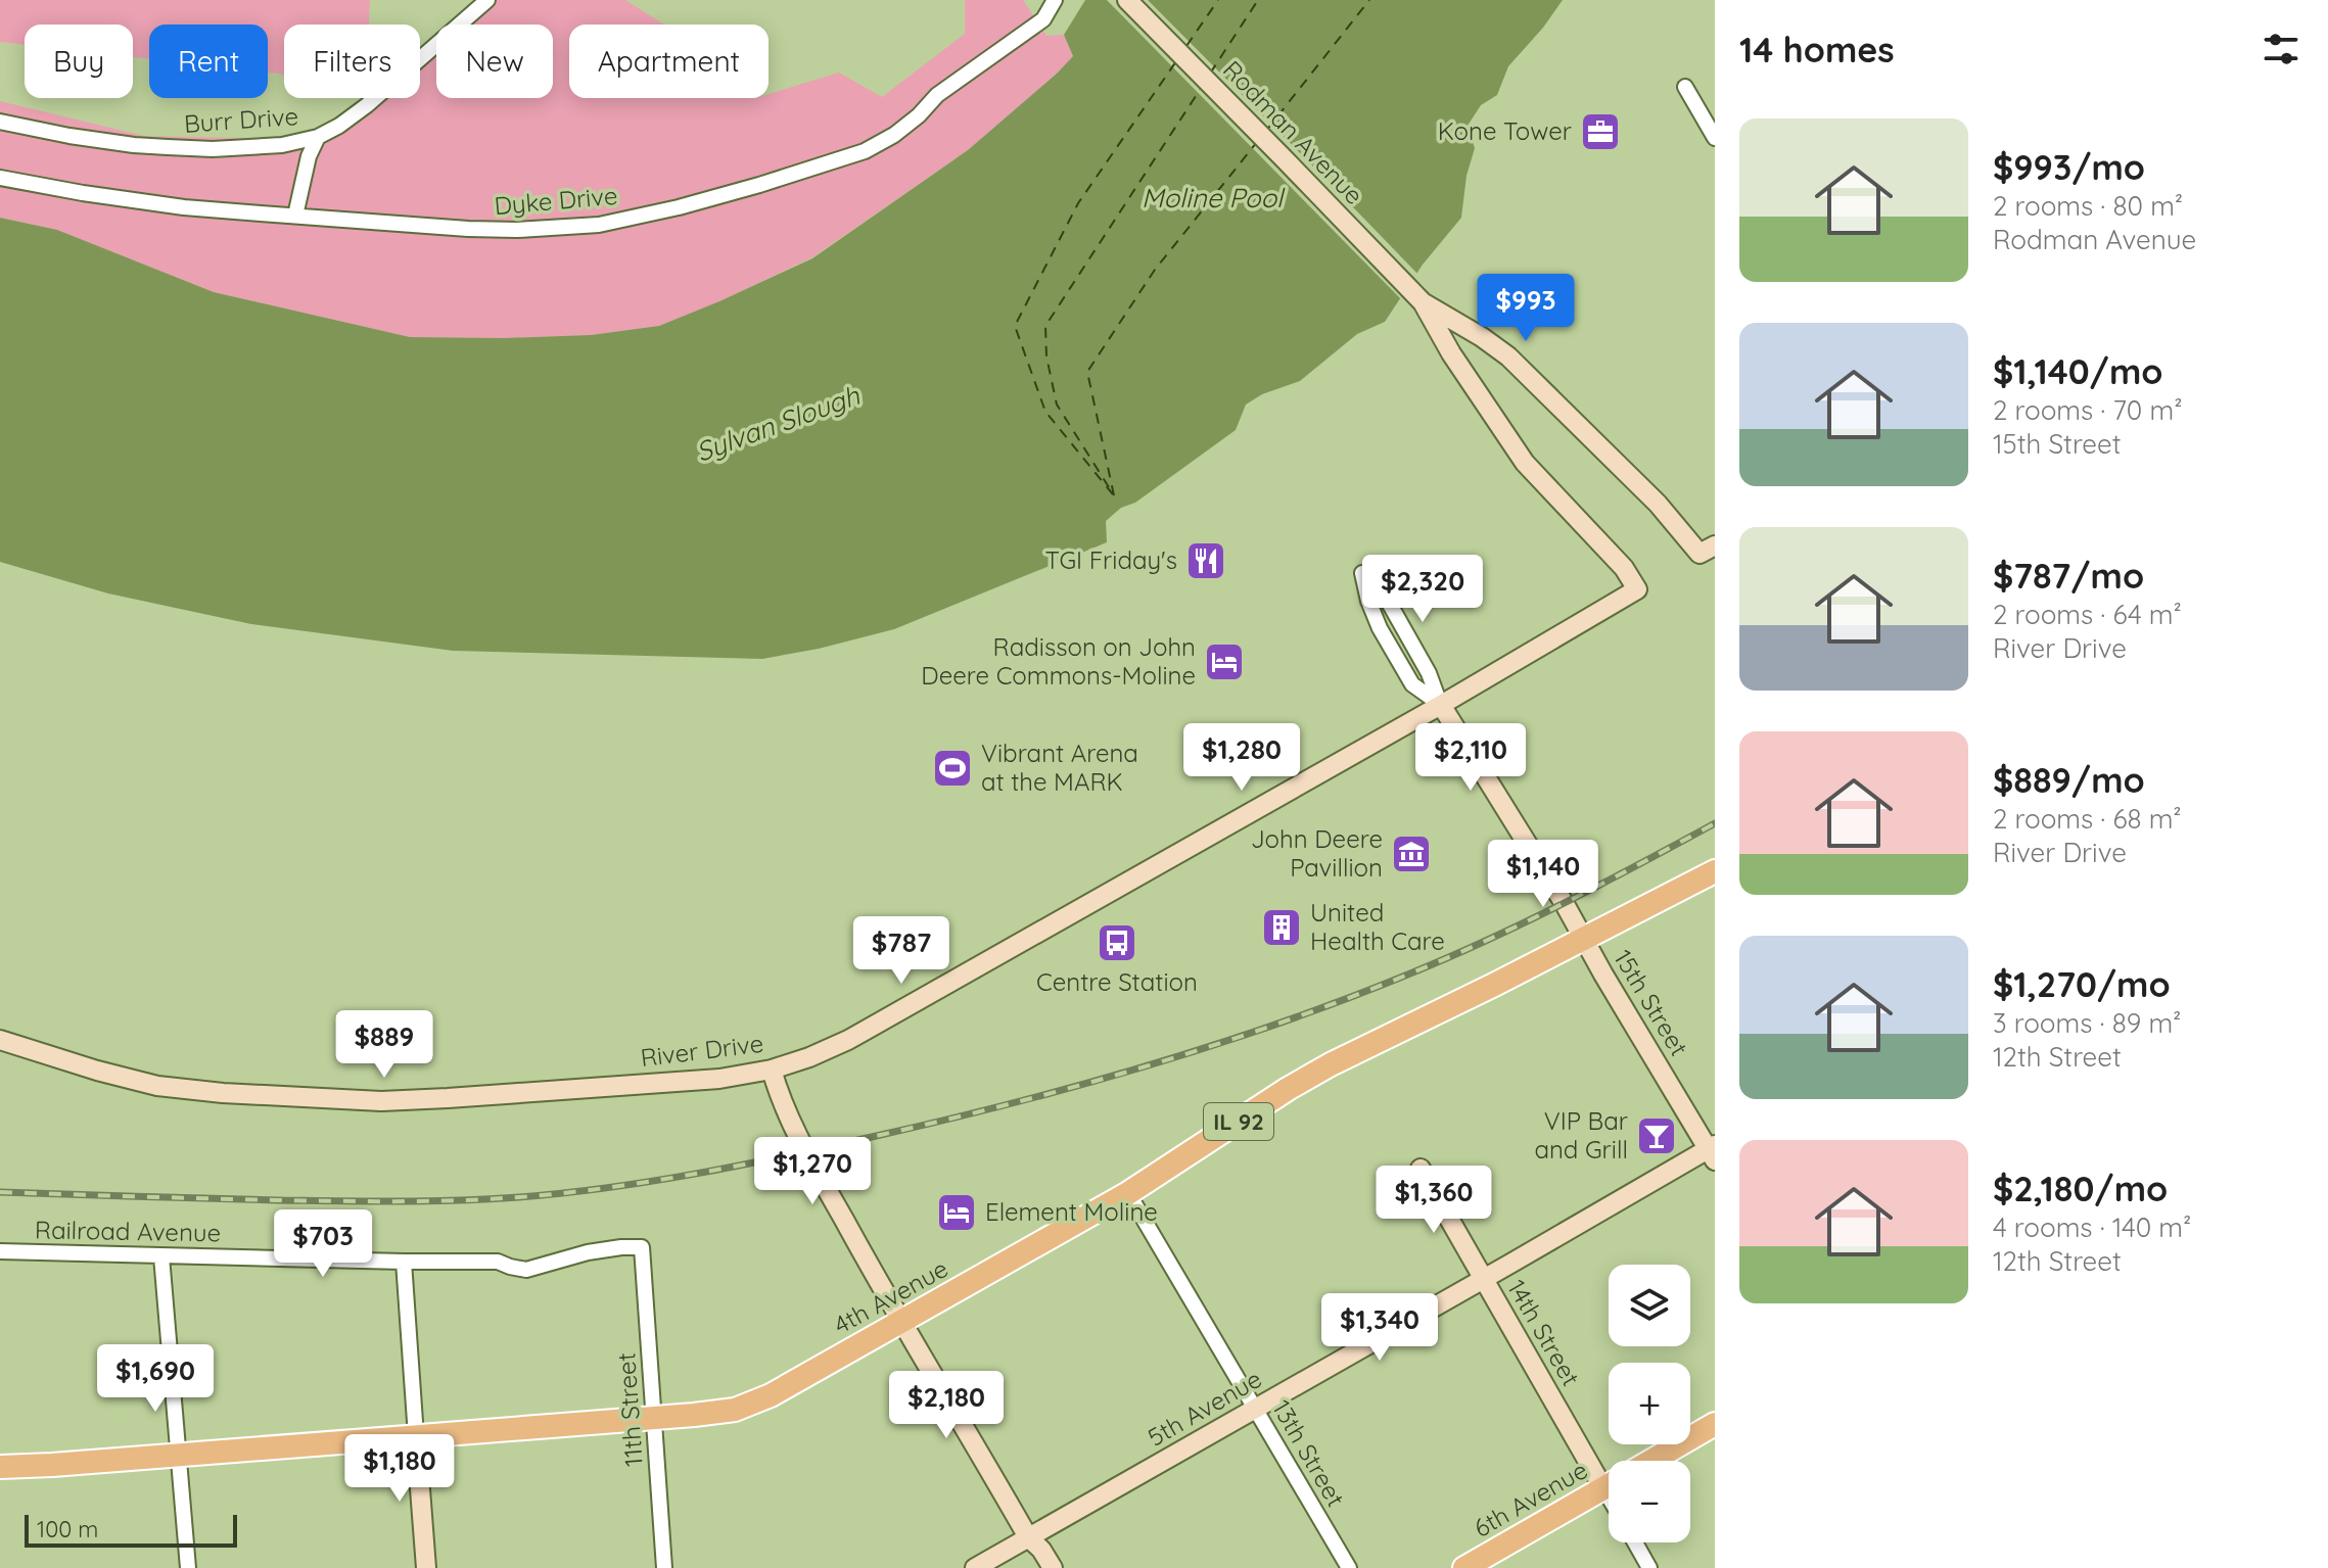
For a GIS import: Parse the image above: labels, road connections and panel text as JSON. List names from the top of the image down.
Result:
{
  "streets": {
    "main road": ["IL 92", "4th Avenue", "6th Avenue"],
    "street": [
      "Burr Drive",
      "Rodman Avenue",
      "Dyke Drive",
      "15th Street",
      "River Drive",
      "Railroad Avenue",
      "14th Street",
      "5th Avenue",
      "11th Street",
      "13th Street"
    ]
  },
  "crossings": [
    ["Rodman Avenue", "River Drive"],
    ["15th Street", "River Drive"],
    ["15th Street", "4th Avenue"],
    ["15th Street", "5th Avenue"],
    ["Railroad Avenue", "11th Street"],
    ["4th Avenue", "11th Street"],
    ["4th Avenue", "13th Street"],
    ["14th Street", "5th Avenue"],
    ["5th Avenue", "13th Street"]
  ],
  "water": ["Moline Pool", "Sylvan Slough"],
  "places": {
    "office": ["Kone Tower"],
    "restaurant": ["TGI Friday's"],
    "hotel": ["Radisson on John Deere Commons-Moline", "Element Moline"],
    "sports": ["Vibrant Arena at the MARK"],
    "museum": ["John Deere Pavillion"],
    "building": ["United Health Care"],
    "bus stop": ["Centre Station"],
    "bar": ["VIP Bar and Grill"]
  },
  "scale_bar": "100 m",
  "page": {
    "heading": "14 homes",
    "chip": [
      "Buy",
      "Rent",
      "Filters",
      "New",
      "Apartment"
    ],
    "list": [
      {
        "name": "$993/mo",
        "note": "2 rooms · 80 m² · Rodman Avenue"
      },
      {
        "name": "$1,140/mo",
        "note": "2 rooms · 70 m² · 15th Street"
      },
      {
        "name": "$787/mo",
        "note": "2 rooms · 64 m² · River Drive"
      },
      {
        "name": "$889/mo",
        "note": "2 rooms · 68 m² · River Drive"
      },
      {
        "name": "$1,270/mo",
        "note": "3 rooms · 89 m² · 12th Street"
      },
      {
        "name": "$2,180/mo",
        "note": "4 rooms · 140 m² · 12th Street"
      }
    ],
    "price": [
      "$993",
      "$2,320",
      "$1,280",
      "$2,110",
      "$1,140",
      "$787",
      "$889",
      "$1,270",
      "$1,360",
      "$703",
      "$1,340",
      "$1,690",
      "$2,180",
      "$1,180"
    ],
    "map_buttons": ["+", "−"],
    "scale": "100 m"
  }
}
